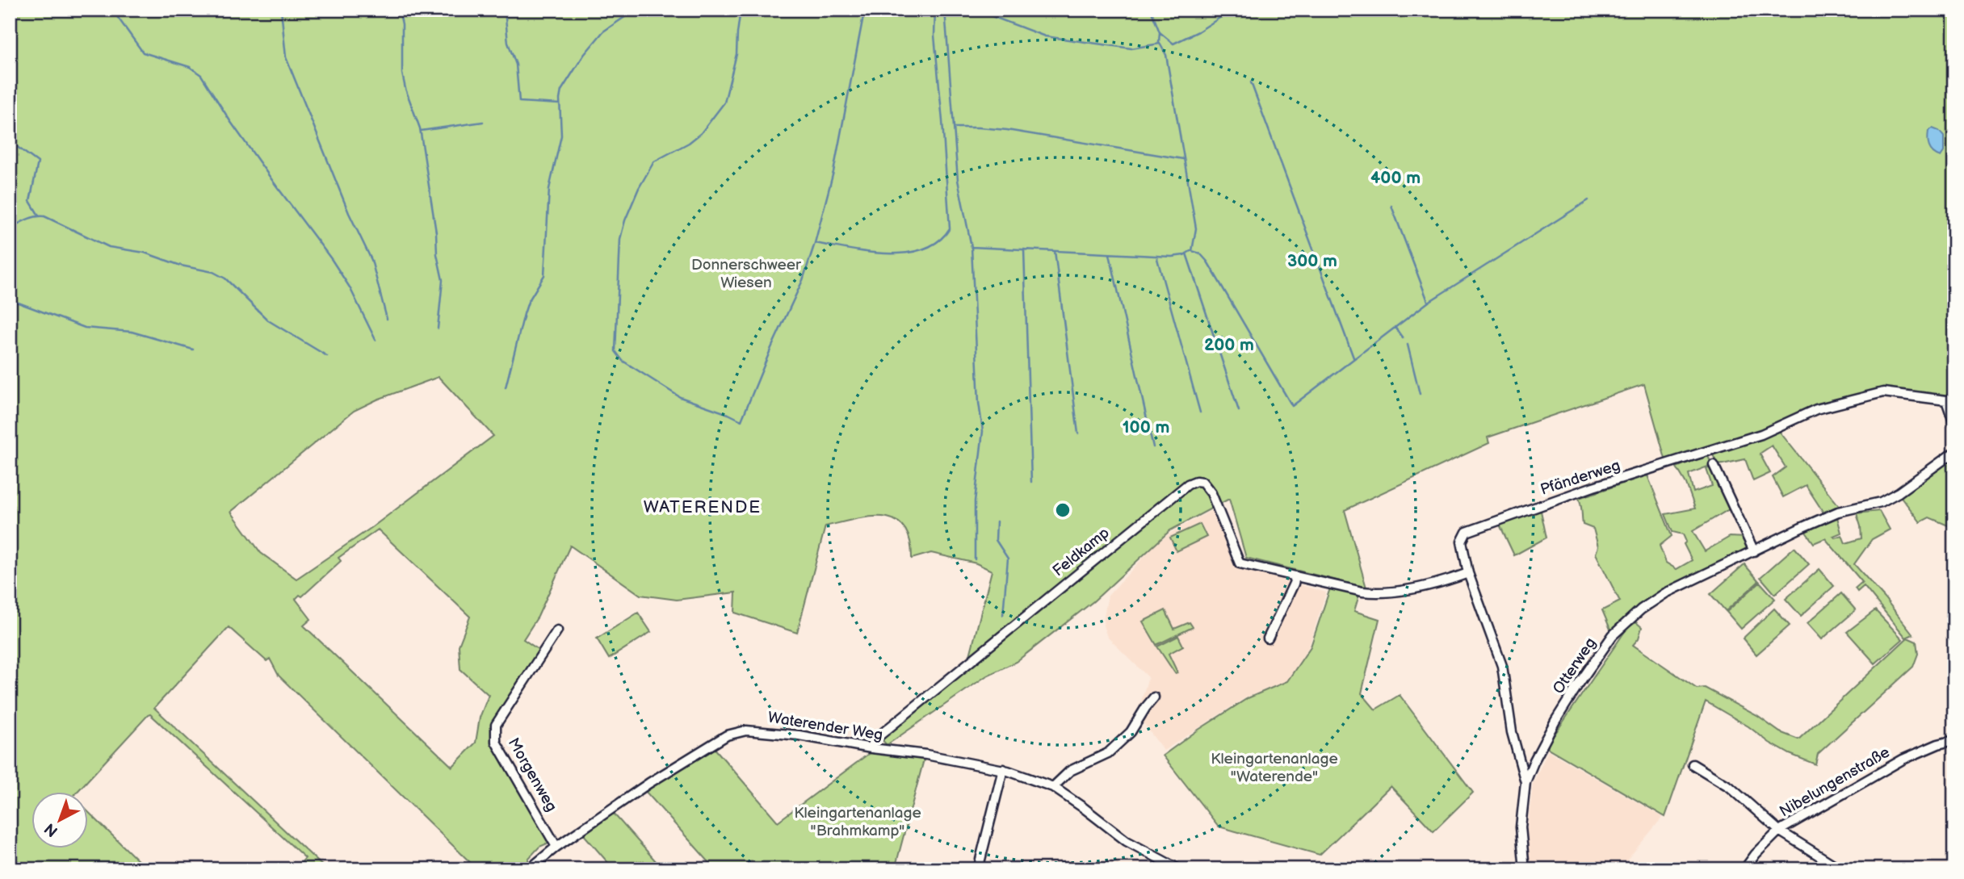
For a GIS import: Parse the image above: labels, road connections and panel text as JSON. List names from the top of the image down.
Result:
{
  "streets": {
    "street": [
      "Pfänderweg",
      "Feldkamp",
      "Otterweg",
      "Waterender Weg",
      "Morgenweg",
      "Nibelungenstraße"
    ]
  },
  "crossings": [
    ["Pfänderweg", "Feldkamp"],
    ["Pfänderweg", "Otterweg"],
    ["Feldkamp", "Waterender Weg"],
    ["Waterender Weg", "Morgenweg"]
  ],
  "districts": ["WATERENDE"],
  "parks": ["Donnerschweer Wiesen", "Kleingartenanlage \"Waterende\"", "Kleingartenanlage \"Brahmkamp\""],
  "north": "bottom left",
  "rings": [
    "400 m",
    "300 m",
    "200 m",
    "100 m"
  ]
}
